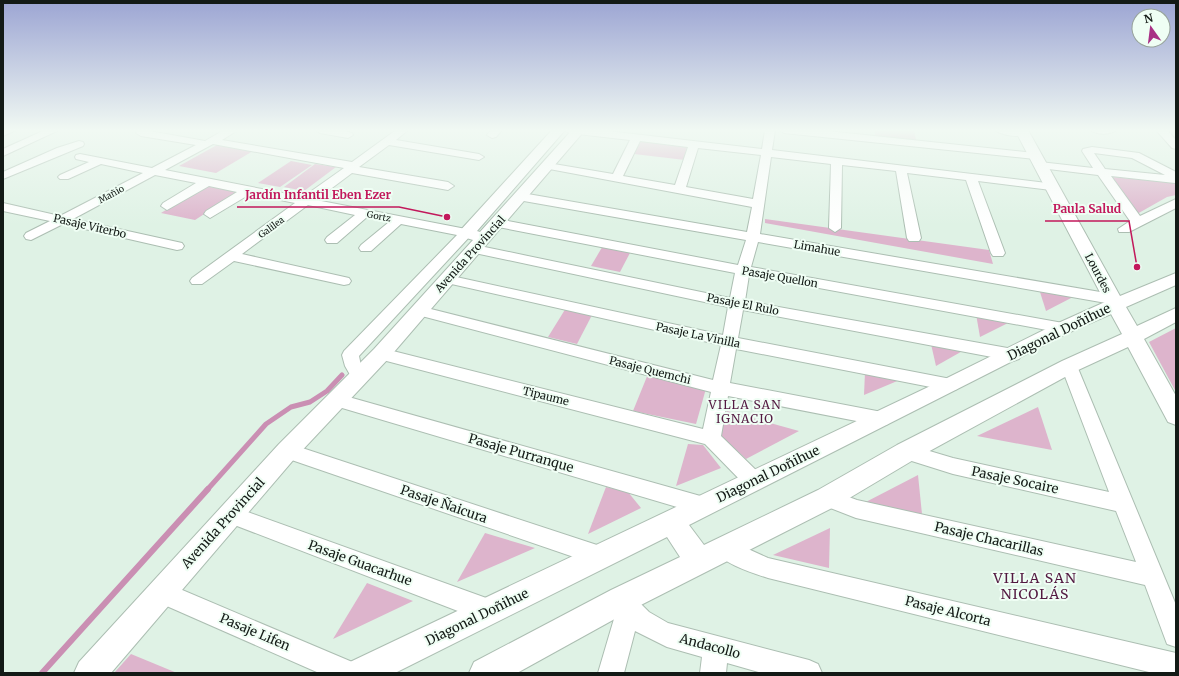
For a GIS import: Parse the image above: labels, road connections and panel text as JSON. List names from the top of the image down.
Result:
{
  "streets": {
    "street": [
      "Mañio",
      "Gortz",
      "Pasaje Viterbo",
      "Galilea",
      "Limahue",
      "Avenida Provincial",
      "Lourdes",
      "Pasaje Quellon",
      "Pasaje El Rulo",
      "Diagonal Doñihue",
      "Pasaje La Vinilla",
      "Pasaje Quemchi",
      "Tipaume",
      "Pasaje Purranque",
      "Pasaje Socaire",
      "Pasaje Ñaicura",
      "Pasaje Chacarillas",
      "Pasaje Guacarhue",
      "Pasaje Alcorta",
      "Pasaje Lifen",
      "Andacollo"
    ]
  },
  "crossings": [
    ["Mañio", "Gortz"],
    ["Mañio", "Pasaje Viterbo"],
    ["Gortz", "Galilea"],
    ["Gortz", "Avenida Provincial"],
    ["Gortz", "Pasaje El Rulo"],
    ["Limahue", "Avenida Provincial"],
    ["Limahue", "Lourdes"],
    ["Limahue", "Diagonal Doñihue"],
    ["Avenida Provincial", "Pasaje Quellon"],
    ["Avenida Provincial", "Pasaje El Rulo"],
    ["Avenida Provincial", "Pasaje La Vinilla"],
    ["Avenida Provincial", "Pasaje Quemchi"],
    ["Avenida Provincial", "Tipaume"],
    ["Avenida Provincial", "Pasaje Purranque"],
    ["Avenida Provincial", "Pasaje Ñaicura"],
    ["Avenida Provincial", "Pasaje Guacarhue"],
    ["Avenida Provincial", "Pasaje Lifen"],
    ["Lourdes", "Diagonal Doñihue"],
    ["Pasaje Quellon", "Diagonal Doñihue"],
    ["Pasaje El Rulo", "Diagonal Doñihue"],
    ["Diagonal Doñihue", "Pasaje La Vinilla"],
    ["Diagonal Doñihue", "Pasaje Quemchi"],
    ["Diagonal Doñihue", "Pasaje Purranque"],
    ["Diagonal Doñihue", "Pasaje Ñaicura"],
    ["Diagonal Doñihue", "Pasaje Guacarhue"]
  ],
  "districts": ["VILLA SAN IGNACIO", "VILLA SAN NICOLÁS"],
  "places": ["Jardín Infantil Eben Ezer", "Paula Salud"],
  "north": "top"
}
